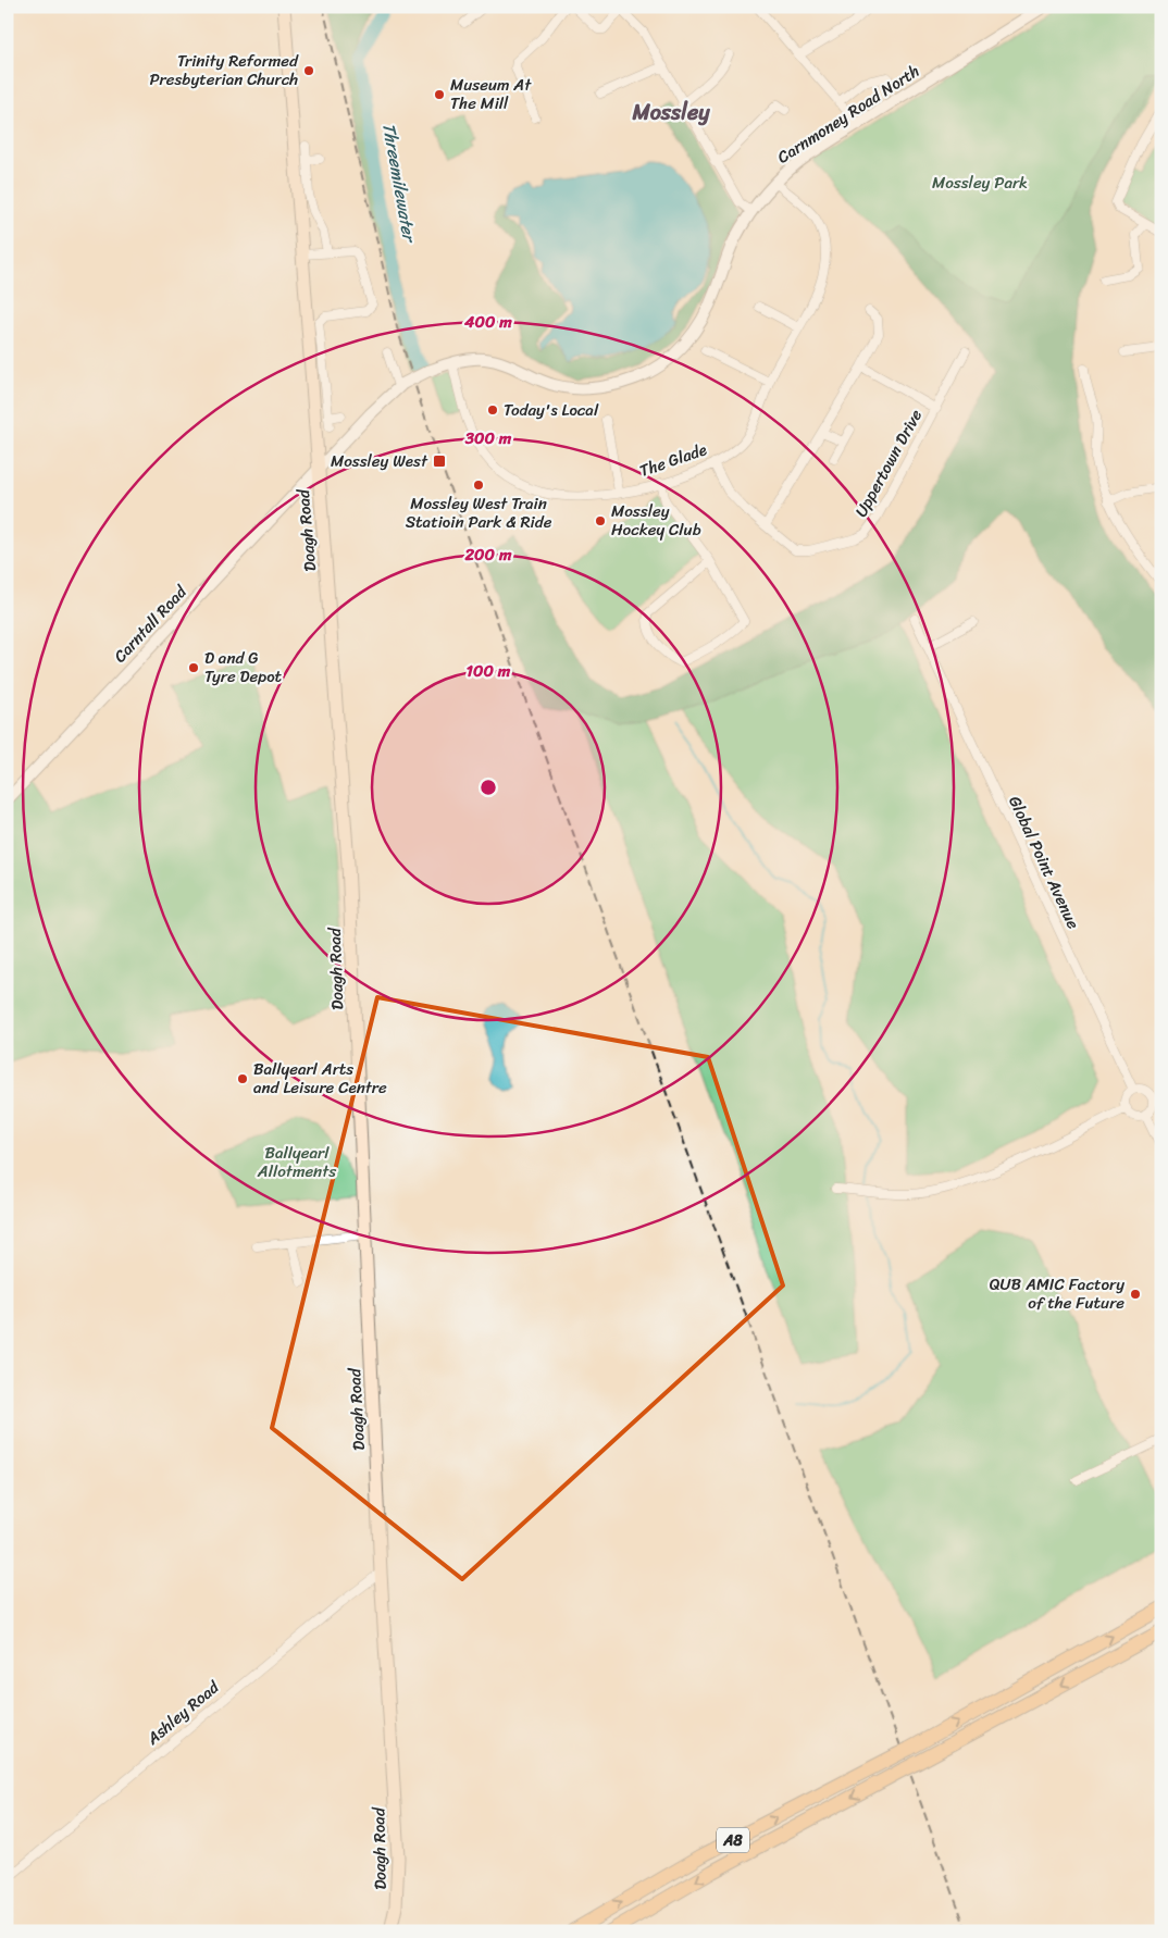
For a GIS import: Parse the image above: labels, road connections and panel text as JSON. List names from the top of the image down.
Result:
{
  "streets": {
    "highway": ["A8"],
    "main road": ["Doagh Road"],
    "street": [
      "Carnmoney Road North",
      "The Glade",
      "Uppertown Drive",
      "Carntall Road",
      "Global Point Avenue",
      "Ashley Road"
    ]
  },
  "crossings": [
    ["Carnmoney Road North", "The Glade"],
    ["Carnmoney Road North", "Doagh Road"],
    ["Carnmoney Road North", "Carntall Road"],
    ["The Glade", "Uppertown Drive"],
    ["Doagh Road", "Carntall Road"],
    ["Doagh Road", "Ashley Road"]
  ],
  "districts": ["Mossley"],
  "water": ["Threemilewater"],
  "parks": ["Mossley Park", "Ballyearl Allotments"],
  "places": {
    "other": [
      "Trinity Reformed Presbyterian Church",
      "Museum At The Mill",
      "Today's Local",
      "Mossley West Train Statioin Park & Ride",
      "Mossley Hockey Club",
      "D and G Tyre Depot",
      "Ballyearl Arts and Leisure Centre",
      "QUB AMIC Factory of the Future"
    ],
    "transit": ["Mossley West"]
  },
  "rings": [
    "400 m",
    "300 m",
    "200 m",
    "100 m"
  ]
}
